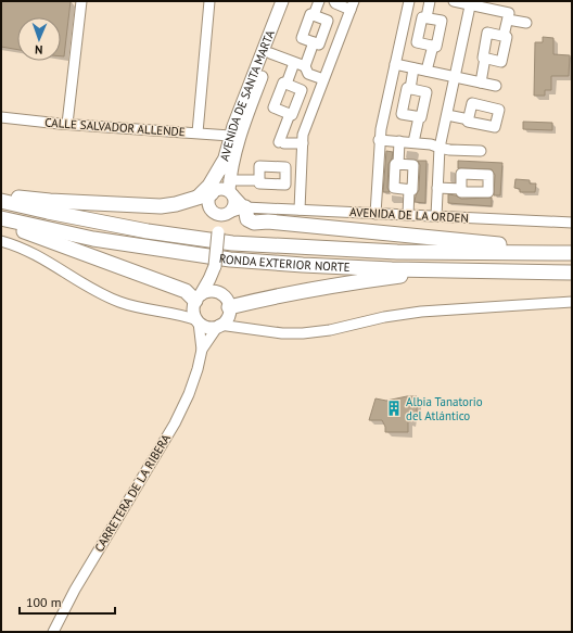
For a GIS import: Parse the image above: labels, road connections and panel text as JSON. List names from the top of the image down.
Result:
{
  "streets": {
    "highway": ["RONDA EXTERIOR NORTE"],
    "main road": ["AVENIDA DE SANTA MARTA"],
    "street": ["CALLE SALVADOR ALLENDE", "AVENIDA DE LA ORDEN", "CARRETERA DE LA RIBERA"]
  },
  "crossings": [
    ["AVENIDA DE SANTA MARTA", "CALLE SALVADOR ALLENDE"],
    ["AVENIDA DE SANTA MARTA", "AVENIDA DE LA ORDEN"]
  ],
  "places": {
    "building": ["Albia Tanatorio del Atlántico"]
  },
  "scale_bar": "100 m",
  "north": "bottom"
}
